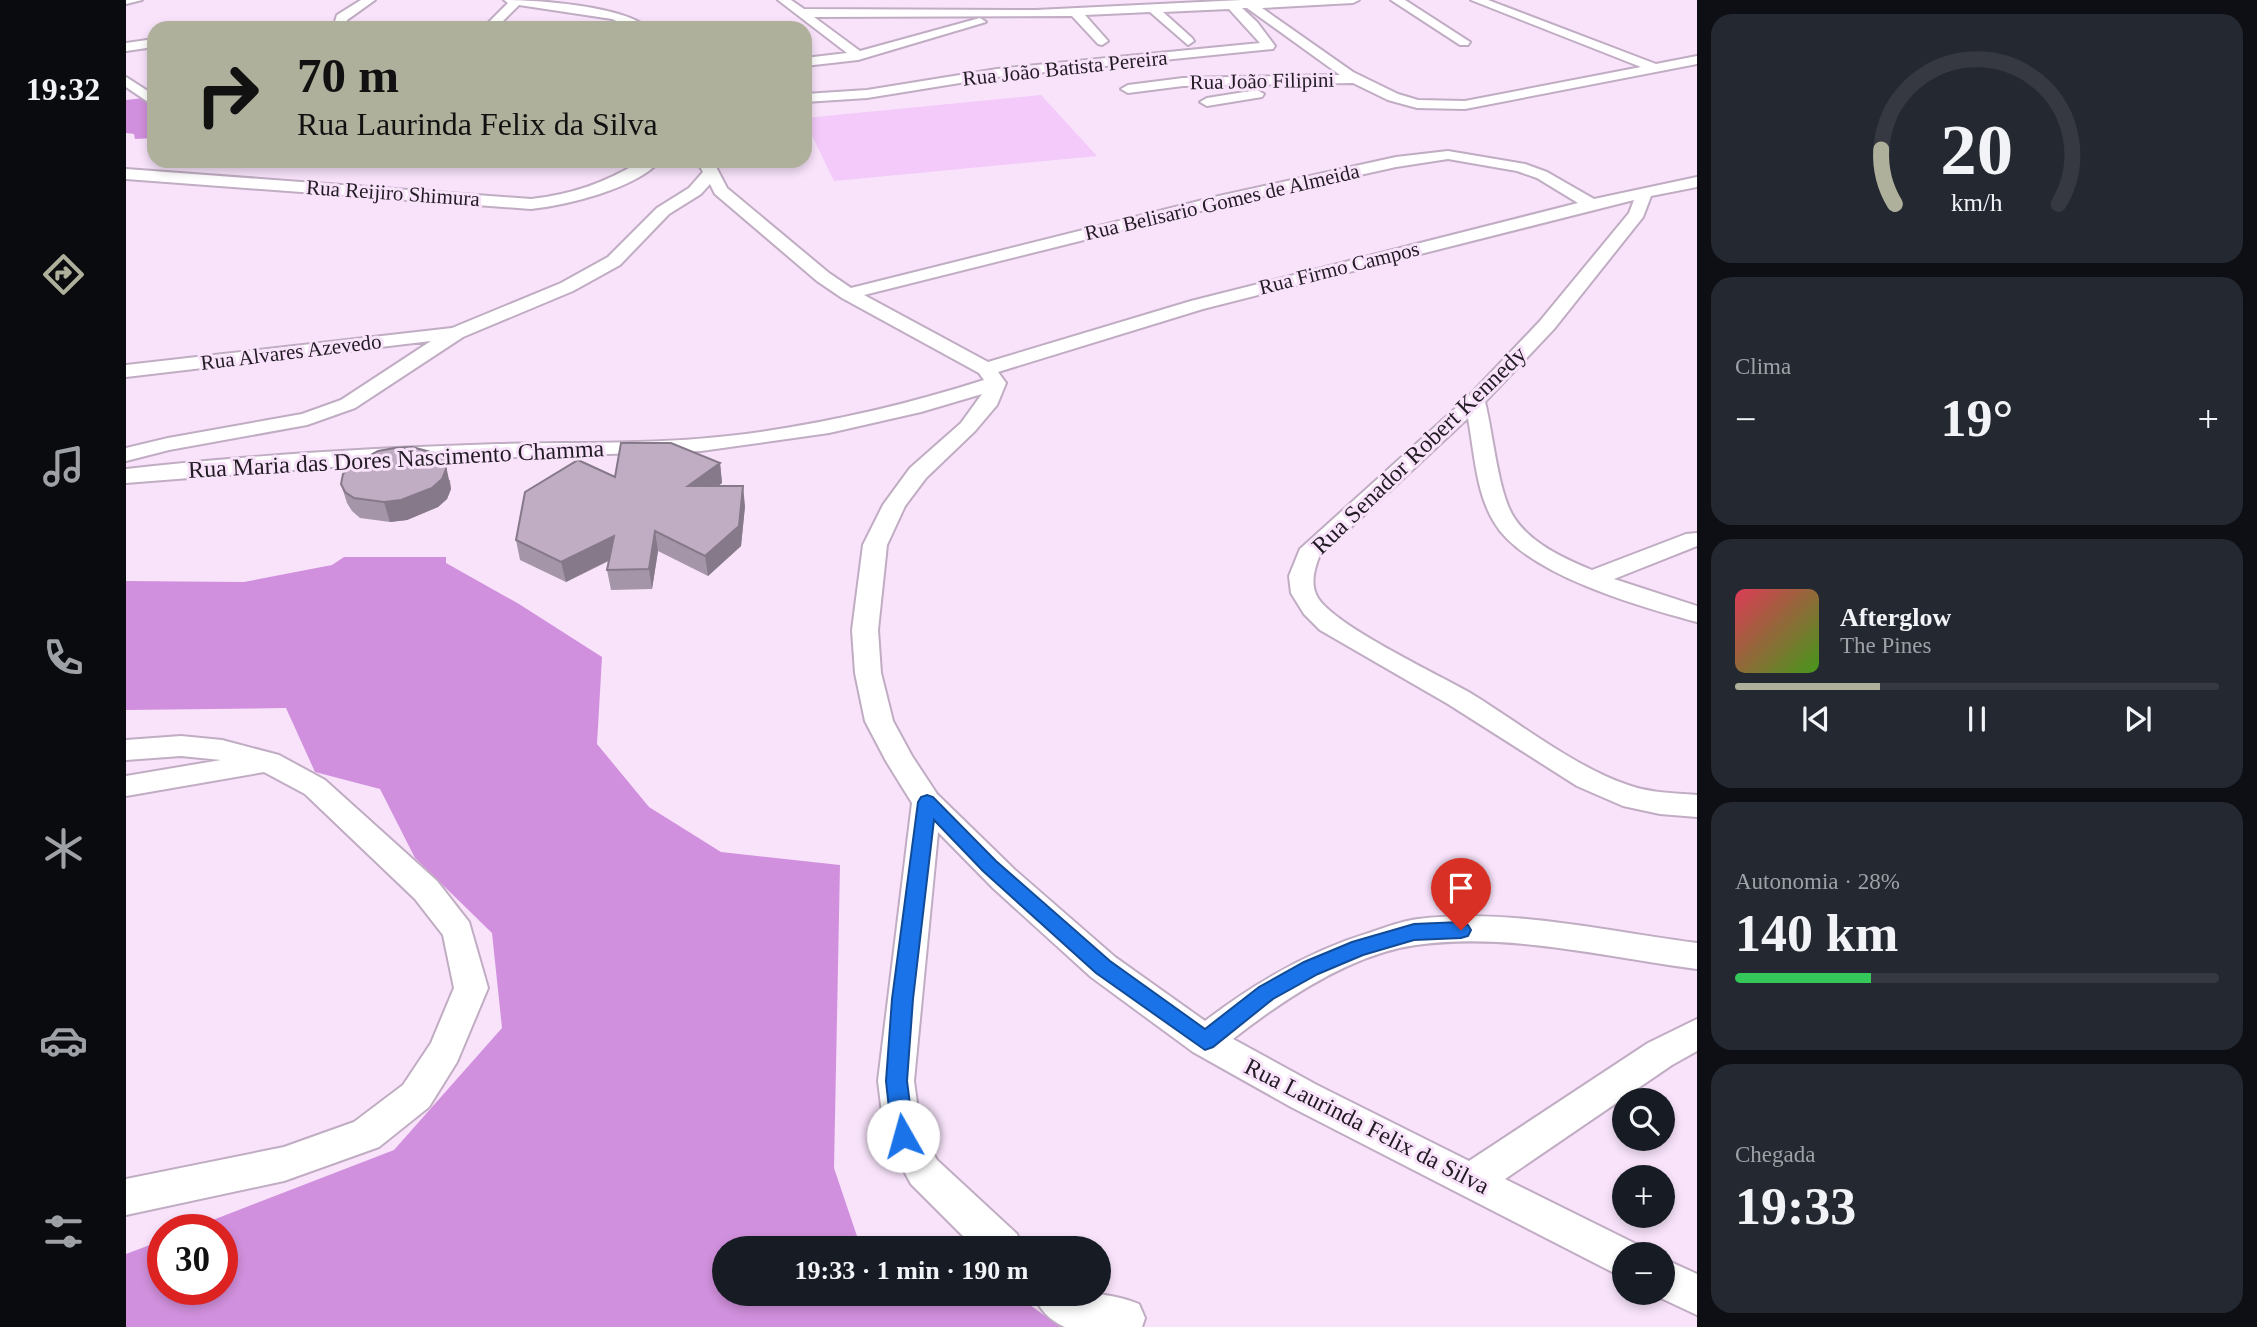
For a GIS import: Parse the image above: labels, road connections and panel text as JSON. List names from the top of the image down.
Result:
{
  "streets": {
    "street": [
      "Rua João Batista Pereira",
      "Rua João Filipini",
      "Rua Reijiro Shimura",
      "Rua Belisario Gomes de Almeida",
      "Rua Firmo Campos",
      "Rua Alvares Azevedo",
      "Rua Senador Robert Kennedy",
      "Rua Maria das Dores Nascimento Chamma",
      "Rua Laurinda Felix da Silva"
    ]
  },
  "crossings": [
    ["Rua Belisario Gomes de Almeida", "Rua Firmo Campos"],
    ["Rua Firmo Campos", "Rua Senador Robert Kennedy"],
    ["Rua Firmo Campos", "Rua Maria das Dores Nascimento Chamma"],
    ["Rua Firmo Campos", "Rua Laurinda Felix da Silva"],
    ["Rua Maria das Dores Nascimento Chamma", "Rua Laurinda Felix da Silva"]
  ],
  "page": {
    "tabs": "19:32",
    "turn": ["70 m", "Rua Laurinda Felix da Silva"],
    "tile": [
      "Clima",
      ["Autonomia · 28%", "140 km"],
      ["Chegada", "19:33"]
    ],
    "heat": ["−", "19°", "+"],
    "song": ["Afterglow", "The Pines"],
    "map_buttons": ["+", "−"],
    "limit": "30",
    "trip": "19:33 · 1 min · 190 m",
    "gauge": ["20", "km/h"]
  }
}
